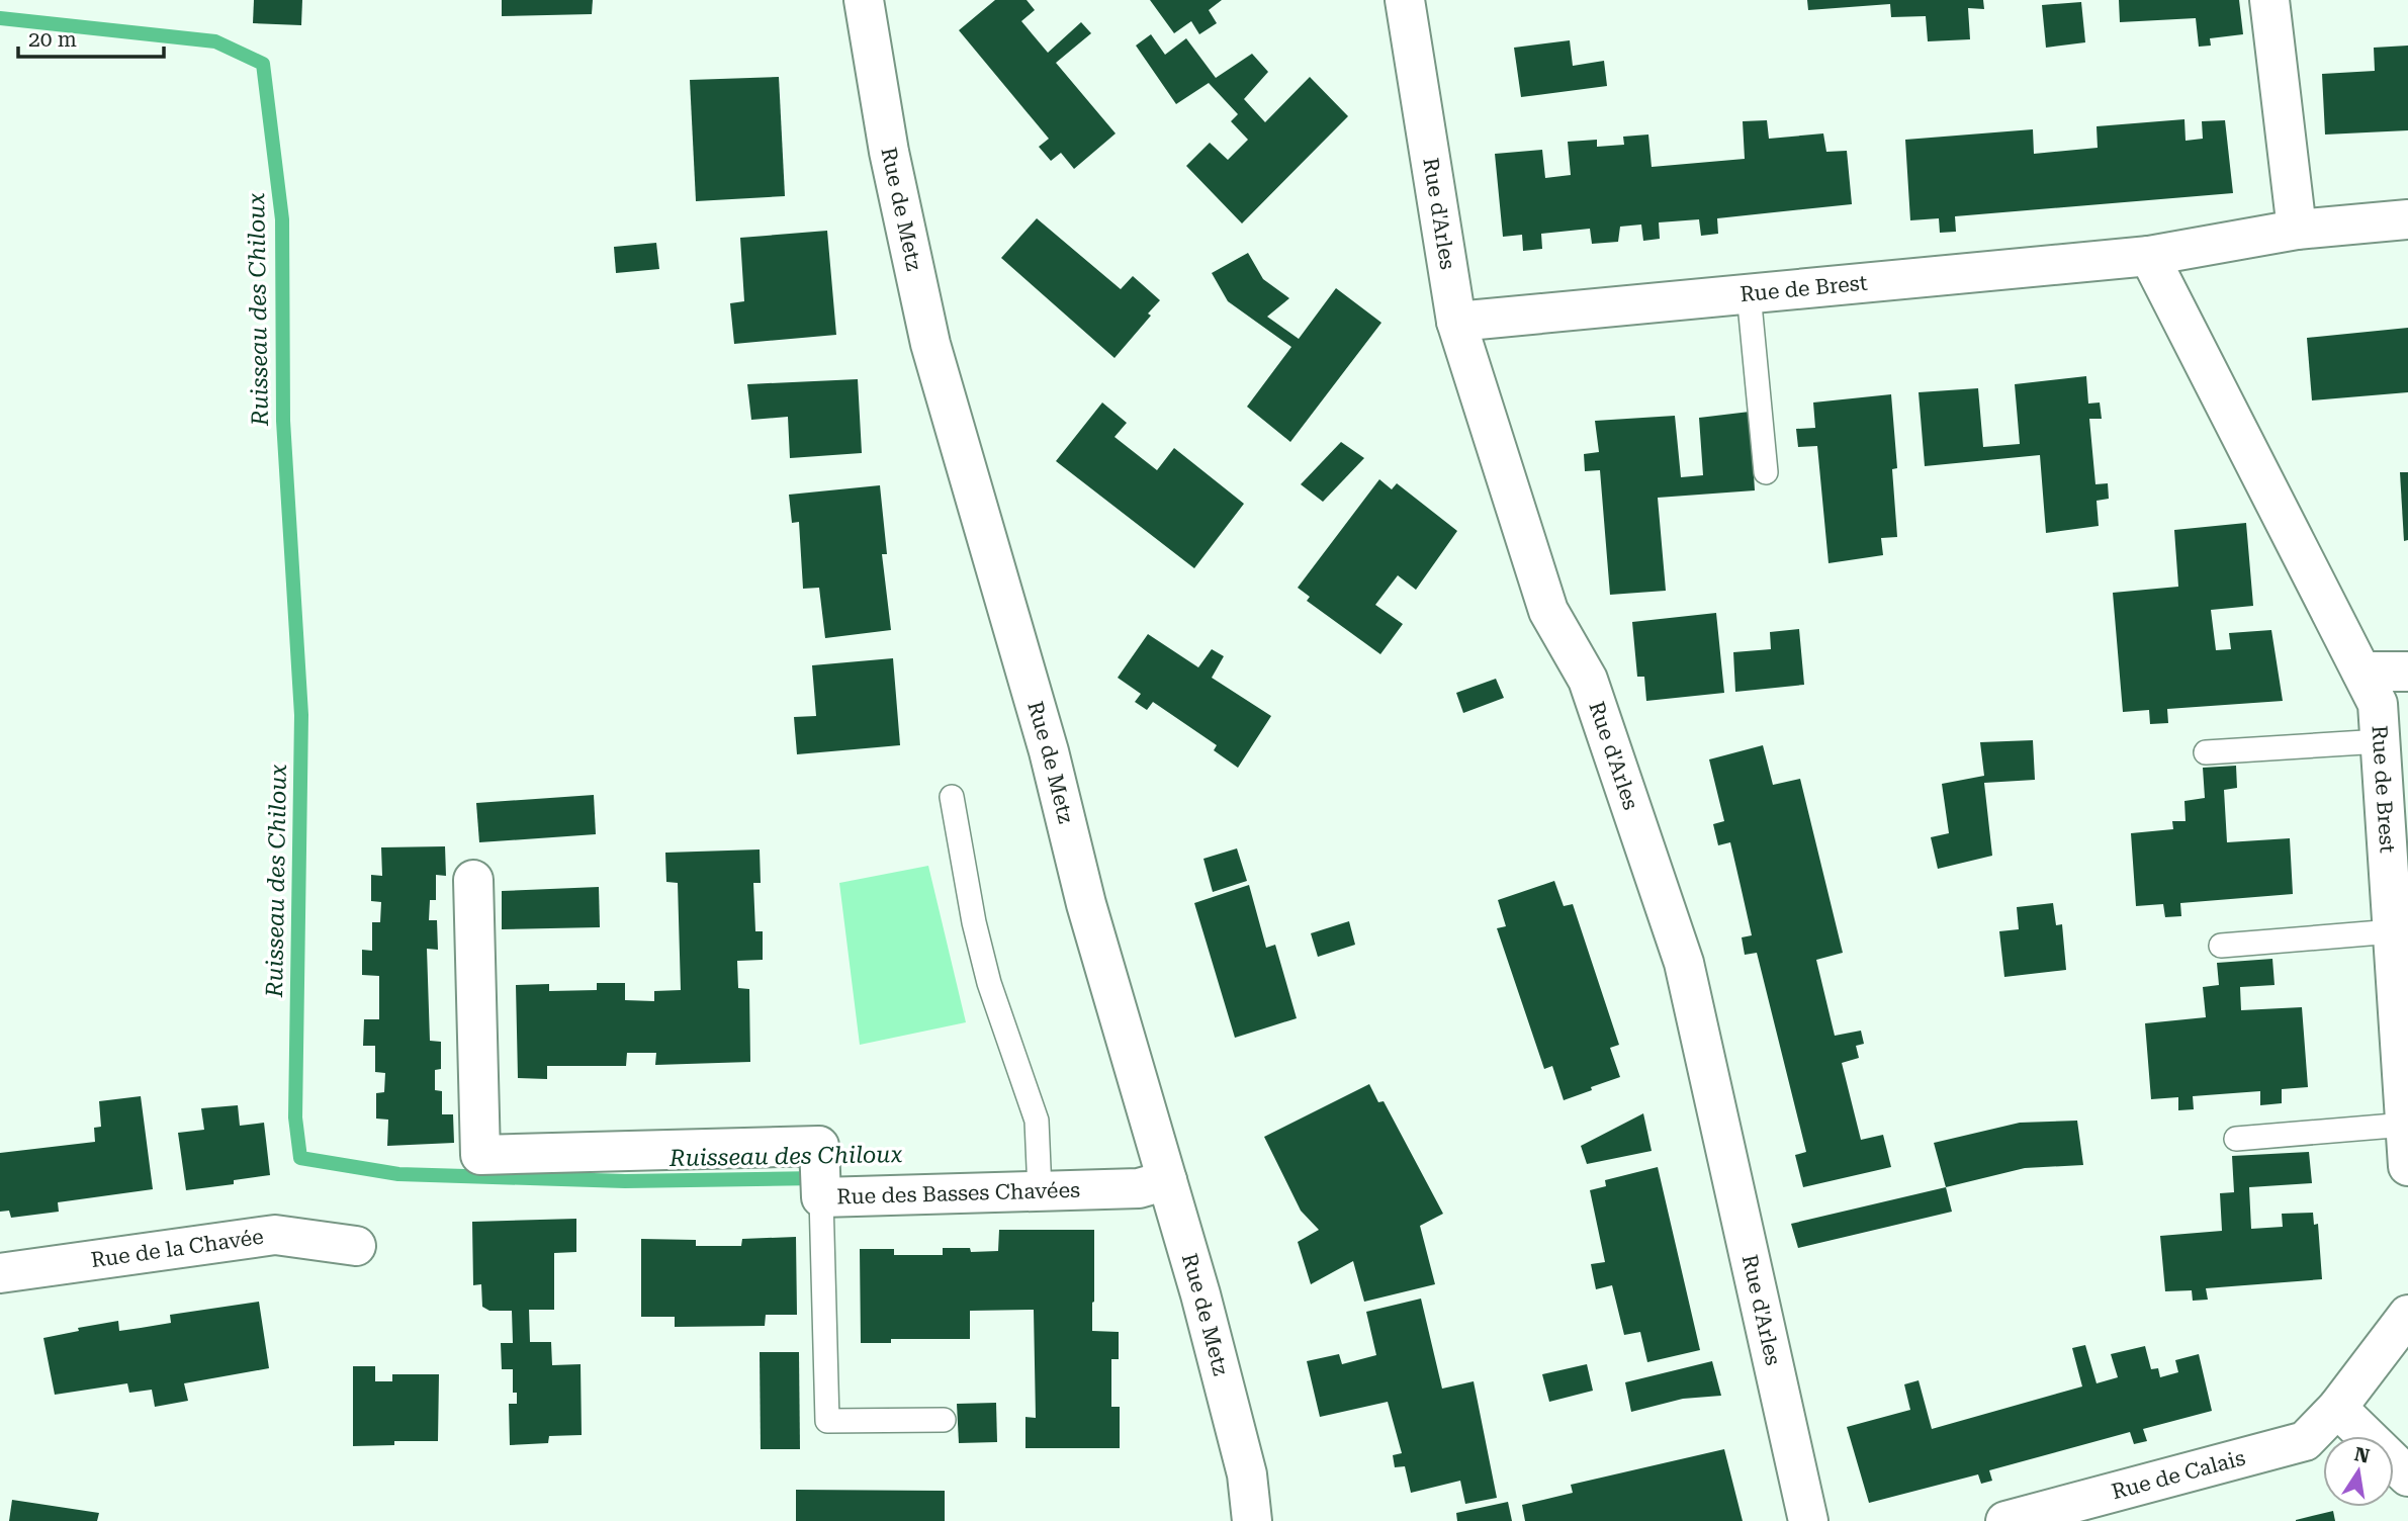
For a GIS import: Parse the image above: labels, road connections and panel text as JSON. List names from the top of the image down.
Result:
{
  "streets": {
    "street": [
      "Rue de Metz",
      "Rue d'Arles",
      "Rue de Brest",
      "Rue des Basses Chavées",
      "Rue de la Chavée",
      "Rue de Calais"
    ]
  },
  "crossings": [
    ["Rue de Metz", "Rue des Basses Chavées"],
    ["Rue d'Arles", "Rue de Brest"]
  ],
  "water": ["Ruisseau des Chiloux"],
  "scale_bar": "20 m",
  "north": "top"
}
